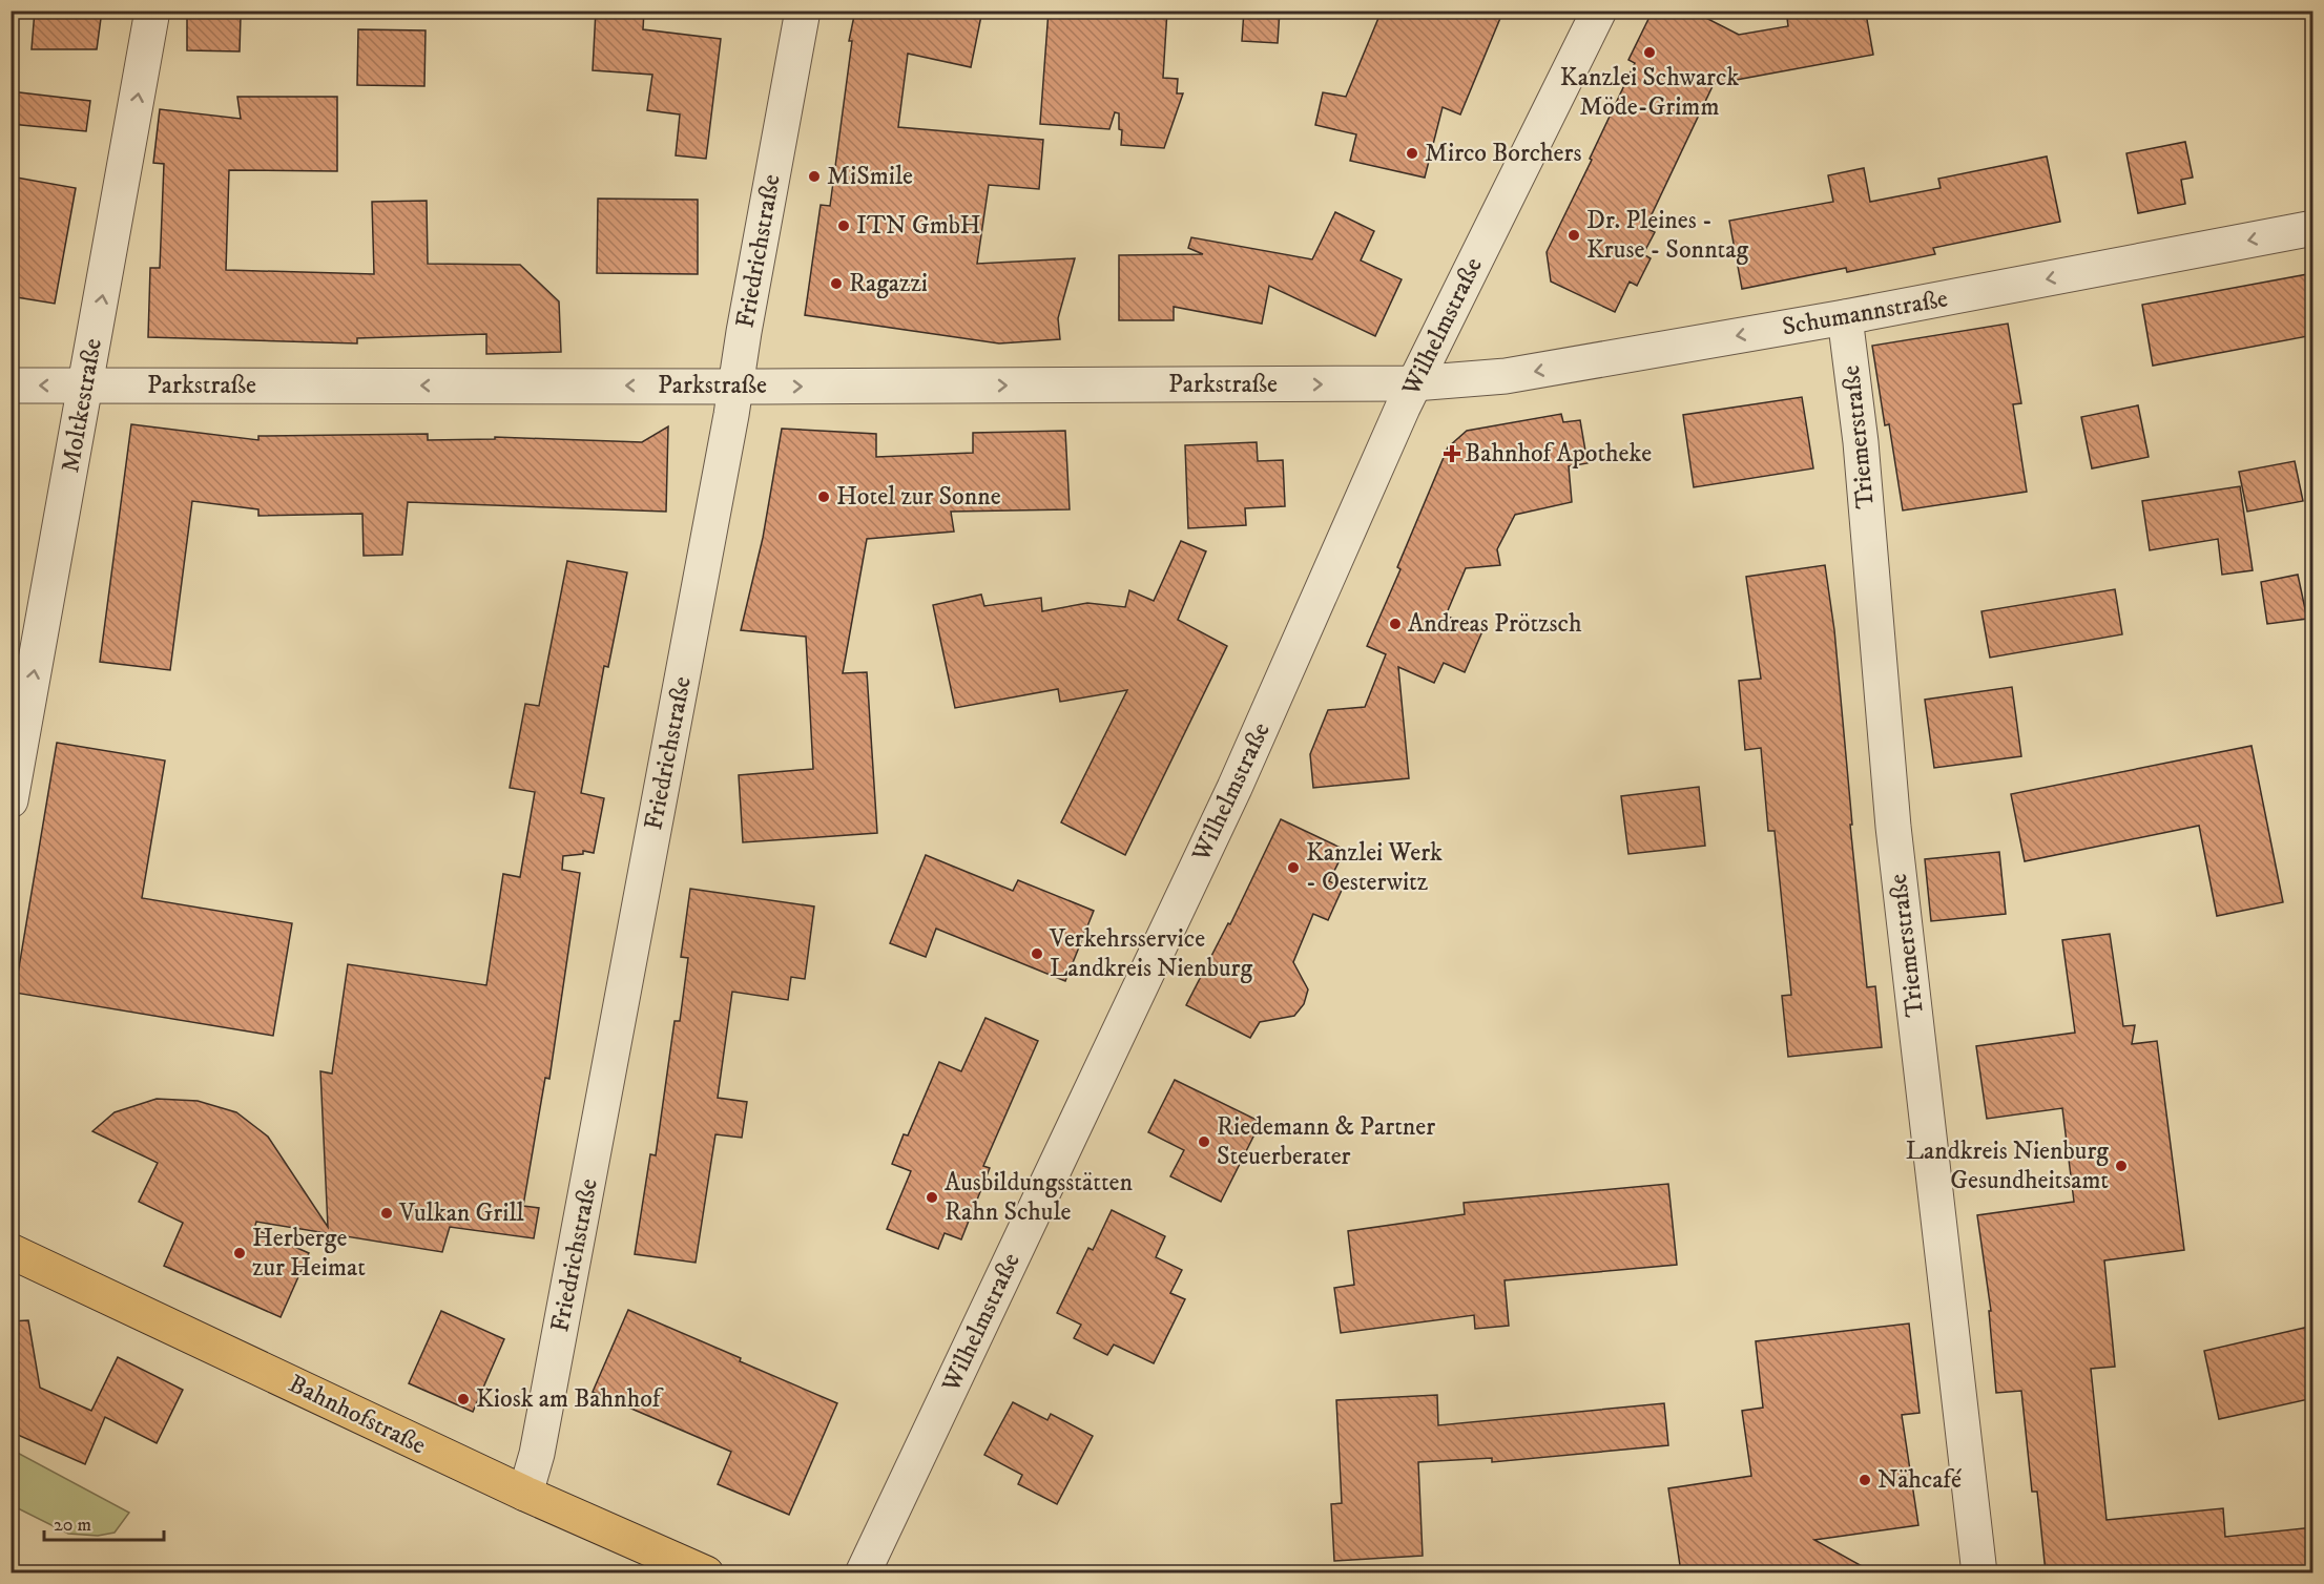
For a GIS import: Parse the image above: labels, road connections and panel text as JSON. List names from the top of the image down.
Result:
{
  "streets": {
    "main road": ["Bahnhofstraße"],
    "street": [
      "Friedrichstraße",
      "Schumannstraße",
      "Wilhelmstraße",
      "Parkstraße",
      "Moltkestraße",
      "Triemerstraße"
    ]
  },
  "crossings": [
    ["Friedrichstraße", "Parkstraße"],
    ["Friedrichstraße", "Bahnhofstraße"],
    ["Schumannstraße", "Wilhelmstraße"],
    ["Schumannstraße", "Parkstraße"],
    ["Schumannstraße", "Triemerstraße"],
    ["Wilhelmstraße", "Parkstraße"],
    ["Parkstraße", "Moltkestraße"]
  ],
  "one_way": ["Schumannstraße", "Moltkestraße"],
  "places": {
    "other": [
      "Kanzlei Schwarck Möde-Grimm",
      "Mirco Borchers",
      "MiSmile",
      "ITN GmbH",
      "Dr. Pleines - Kruse - Sonntag",
      "Ragazzi",
      "Hotel zur Sonne",
      "Andreas Prötzsch",
      "Kanzlei Werk - Oesterwitz",
      "Verkehrsservice Landkreis Nienburg",
      "Riedemann & Partner Steuerberater",
      "Landkreis Nienburg Gesundheitsamt",
      "Ausbildungsstätten Rahn Schule",
      "Vulkan Grill",
      "Herberge zur Heimat",
      "Kiosk am Bahnhof",
      "Nähcafé"
    ],
    "health": ["Bahnhof Apotheke"]
  },
  "scale_bar": "20 m"
}
